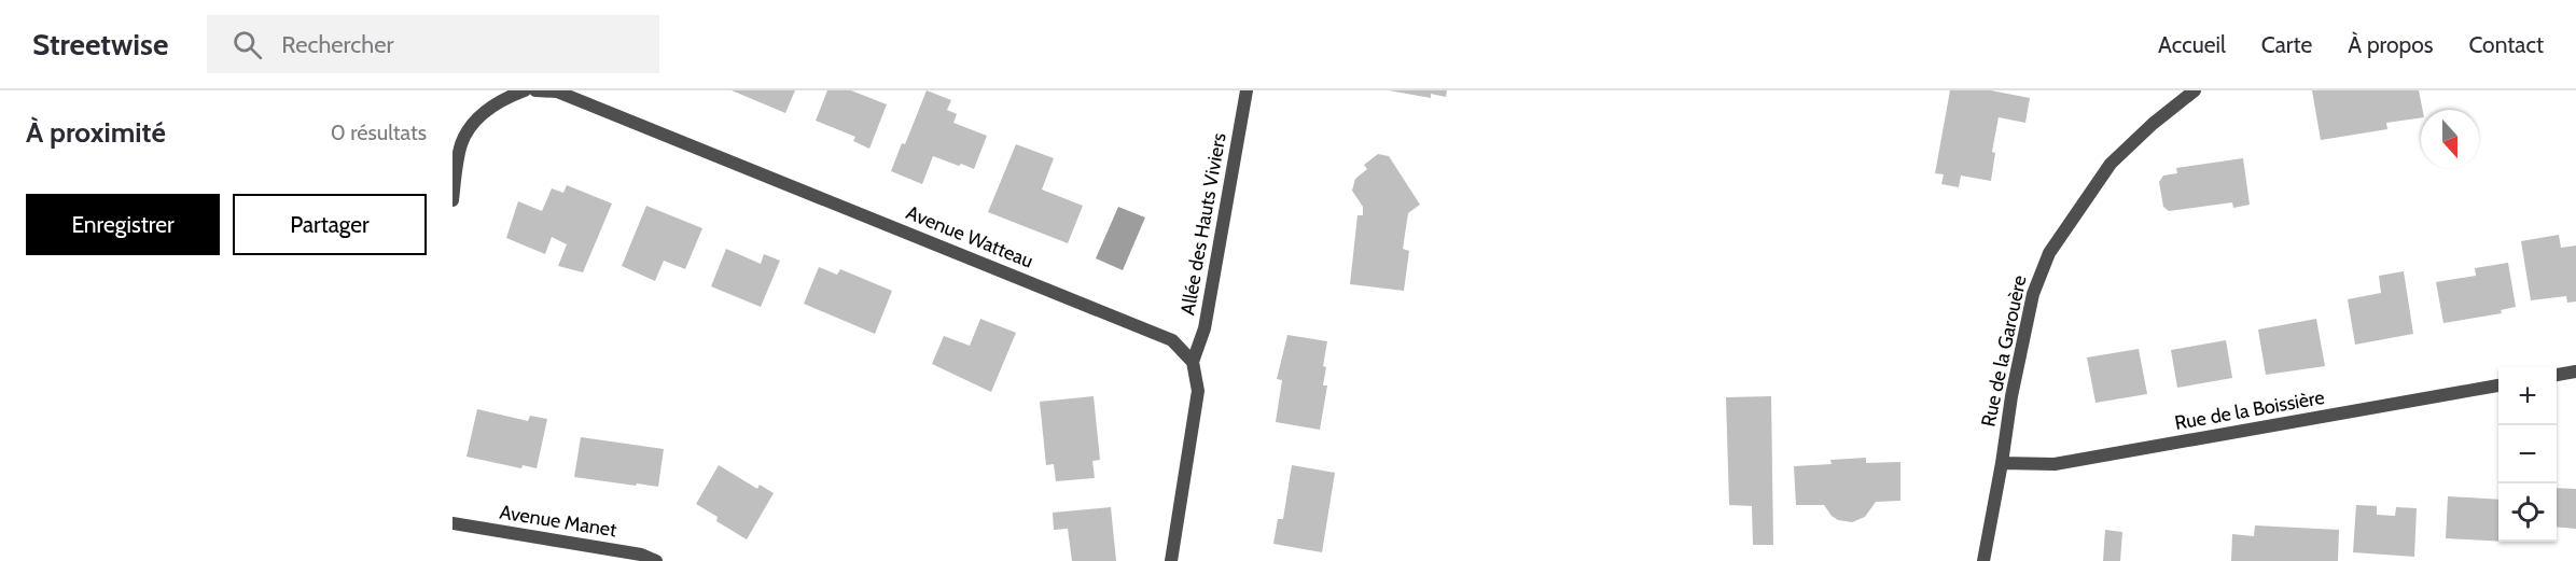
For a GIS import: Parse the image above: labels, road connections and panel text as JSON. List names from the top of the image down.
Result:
{
  "streets": {
    "street": [
      "Allée des Hauts Viviers",
      "Avenue Watteau",
      "Rue de la Garouère",
      "Rue de la Boissière",
      "Avenue Manet"
    ]
  },
  "crossings": [
    ["Allée des Hauts Viviers", "Avenue Watteau"],
    ["Rue de la Garouère", "Rue de la Boissière"]
  ],
  "north": "bottom",
  "page": {
    "header": "Streetwise",
    "search": "Rechercher",
    "nav": [
      "Accueil",
      "Carte",
      "À propos",
      "Contact"
    ],
    "heading": ["À proximité", "0 résultats"],
    "buttons": ["Enregistrer", "Partager"],
    "map_buttons": ["+", "−"]
  }
}
